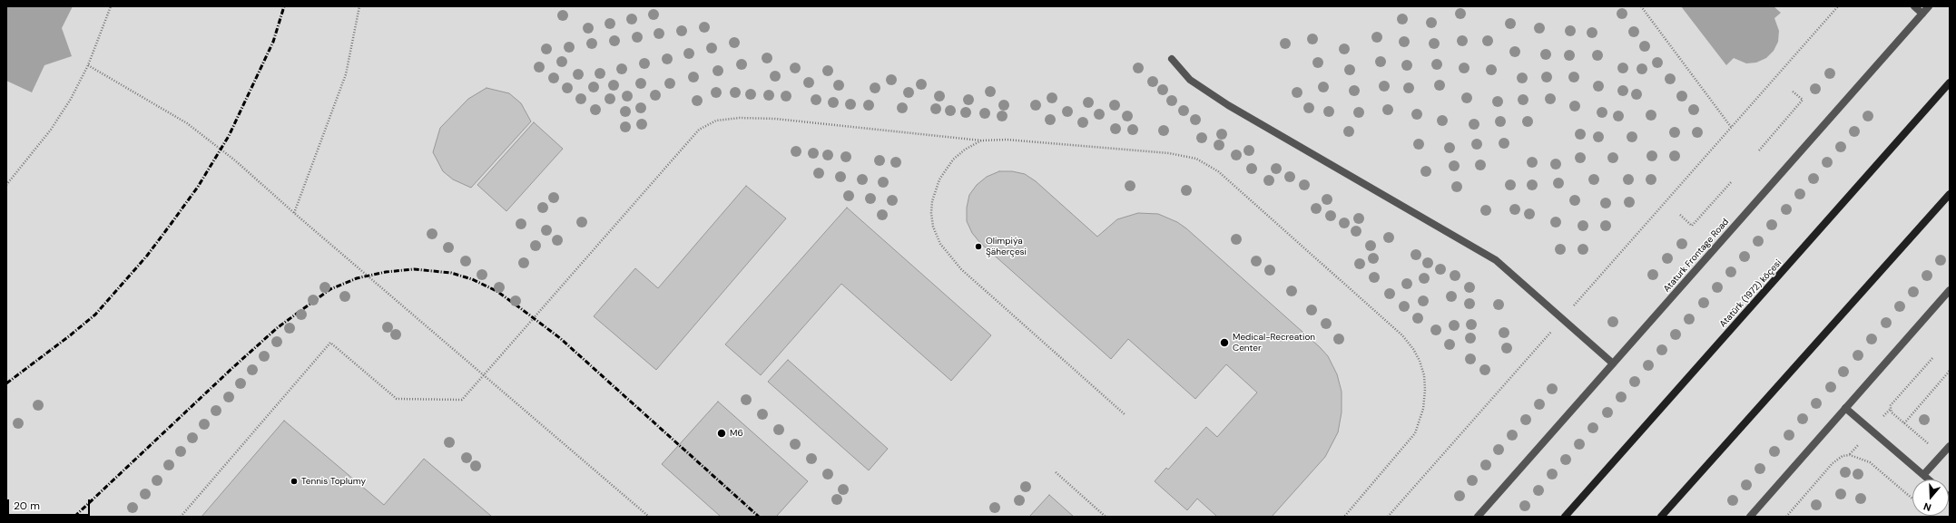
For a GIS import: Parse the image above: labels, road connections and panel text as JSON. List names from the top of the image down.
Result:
{
  "streets": {
    "main road": ["Atatürk (1972) köçesi"],
    "street": ["Ataturk Frontage Road"]
  },
  "places": [
    "Olimpiýa Şäherçesi",
    "Medical-Recreation Center",
    "M6",
    "Tennis Toplumy"
  ],
  "scale_bar": "20 m",
  "north": "bottom"
}
